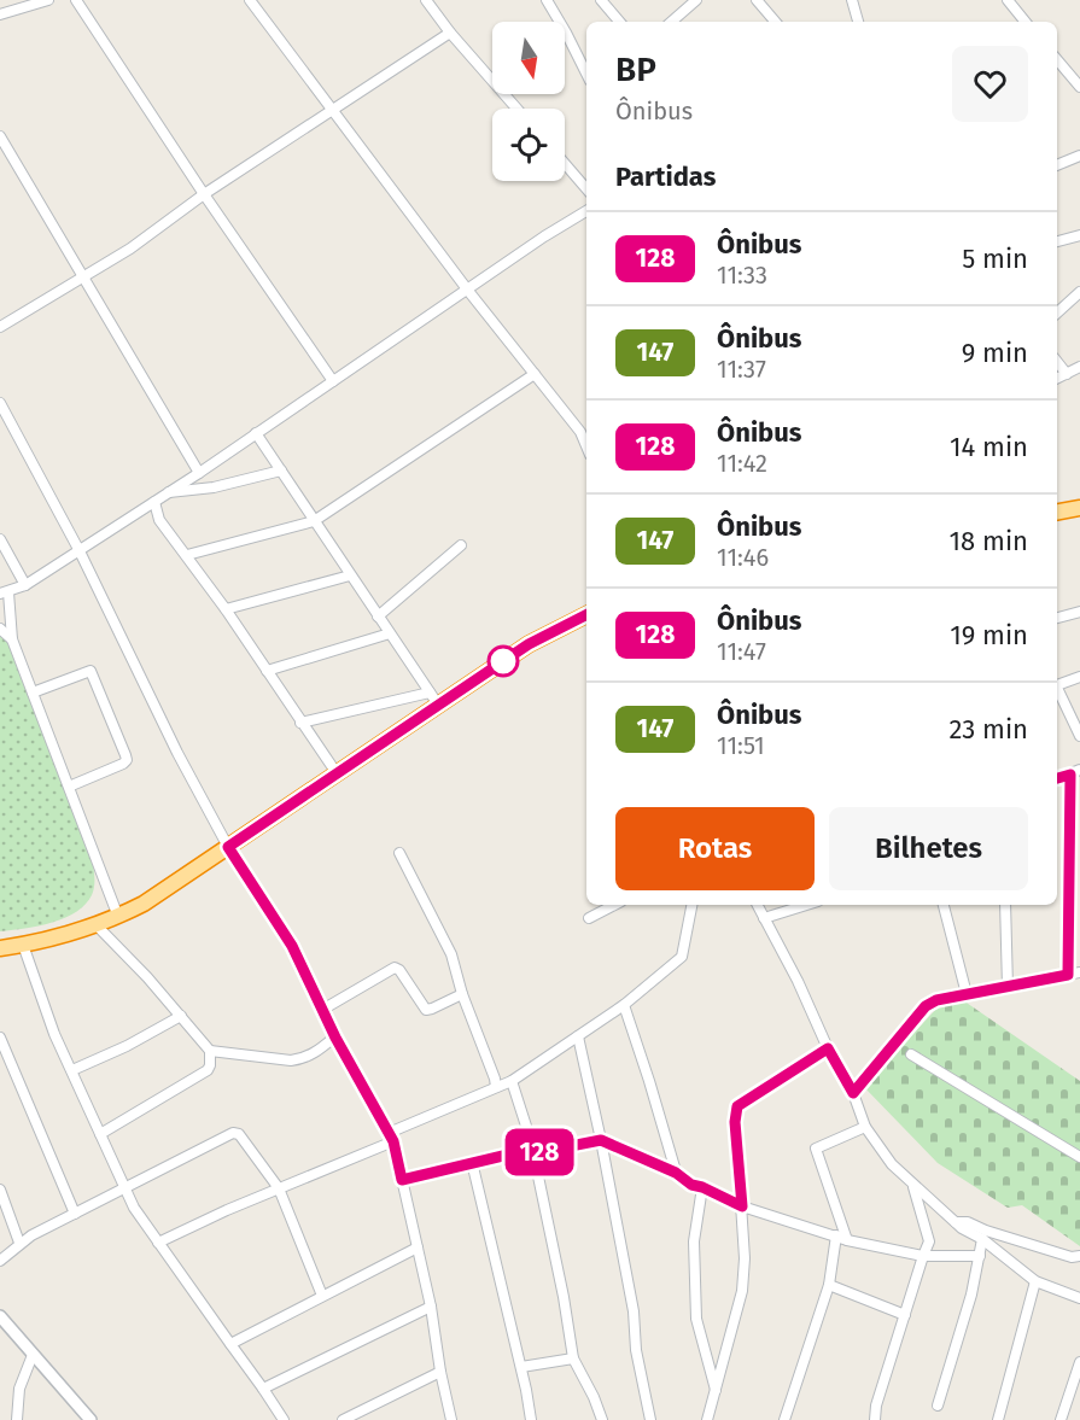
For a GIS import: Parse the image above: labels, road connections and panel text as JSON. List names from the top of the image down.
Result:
{
  "lines": ["bus line 128"],
  "north": "bottom",
  "page": {
    "on_map": "128",
    "heading": [
      ["BP", "Ônibus"],
      "Partidas"
    ],
    "list": [
      {
        "mark": "128",
        "name": "Ônibus",
        "note": "11:33",
        "value": "5 min"
      },
      {
        "mark": "147",
        "name": "Ônibus",
        "note": "11:37",
        "value": "9 min"
      },
      {
        "mark": "128",
        "name": "Ônibus",
        "note": "11:42",
        "value": "14 min"
      },
      {
        "mark": "147",
        "name": "Ônibus",
        "note": "11:46",
        "value": "18 min"
      },
      {
        "mark": "128",
        "name": "Ônibus",
        "note": "11:47",
        "value": "19 min"
      },
      {
        "mark": "147",
        "name": "Ônibus",
        "note": "11:51",
        "value": "23 min"
      }
    ],
    "buttons": ["Rotas", "Bilhetes"]
  }
}
